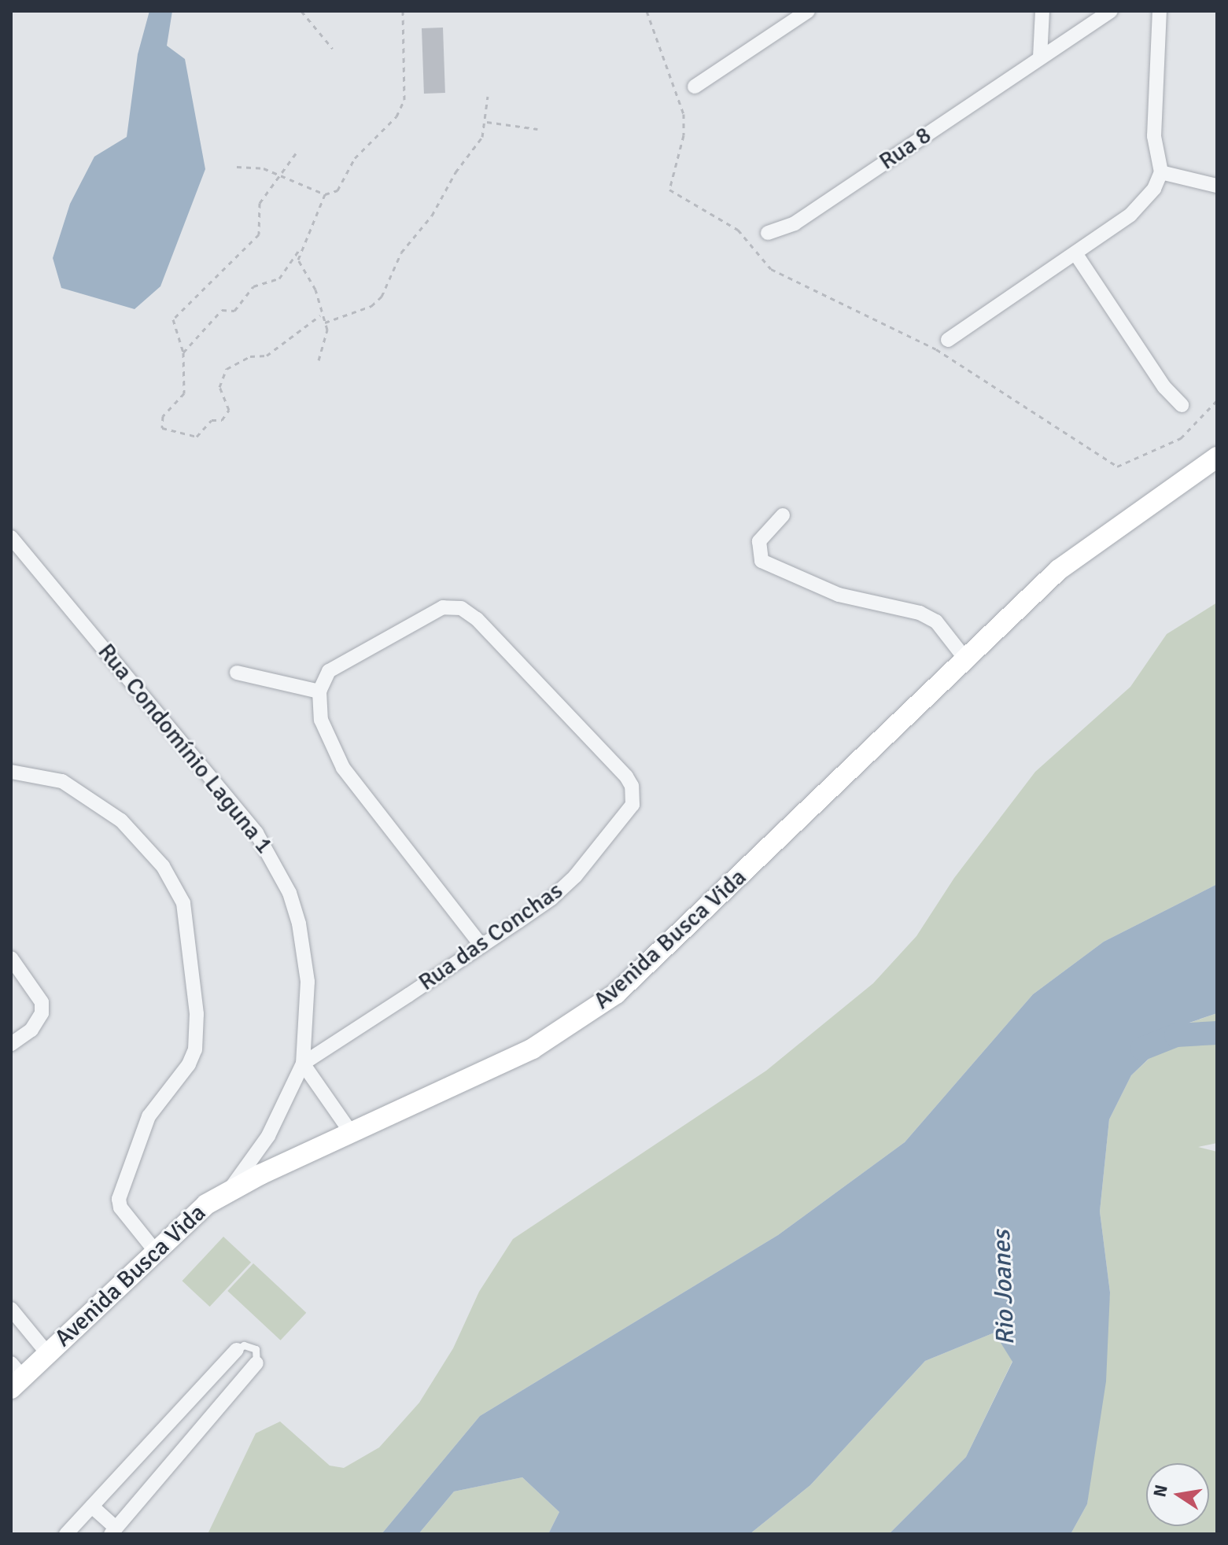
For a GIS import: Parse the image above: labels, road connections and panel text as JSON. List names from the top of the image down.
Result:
{
  "streets": {
    "street": [
      "Rua 8",
      "Rua Condomínio Laguna 1",
      "Rua das Conchas",
      "Avenida Busca Vida"
    ]
  },
  "crossings": [
    ["Rua Condomínio Laguna 1", "Rua das Conchas"],
    ["Rua Condomínio Laguna 1", "Avenida Busca Vida"]
  ],
  "water": ["Rio Joanes"],
  "north": "left"
}
